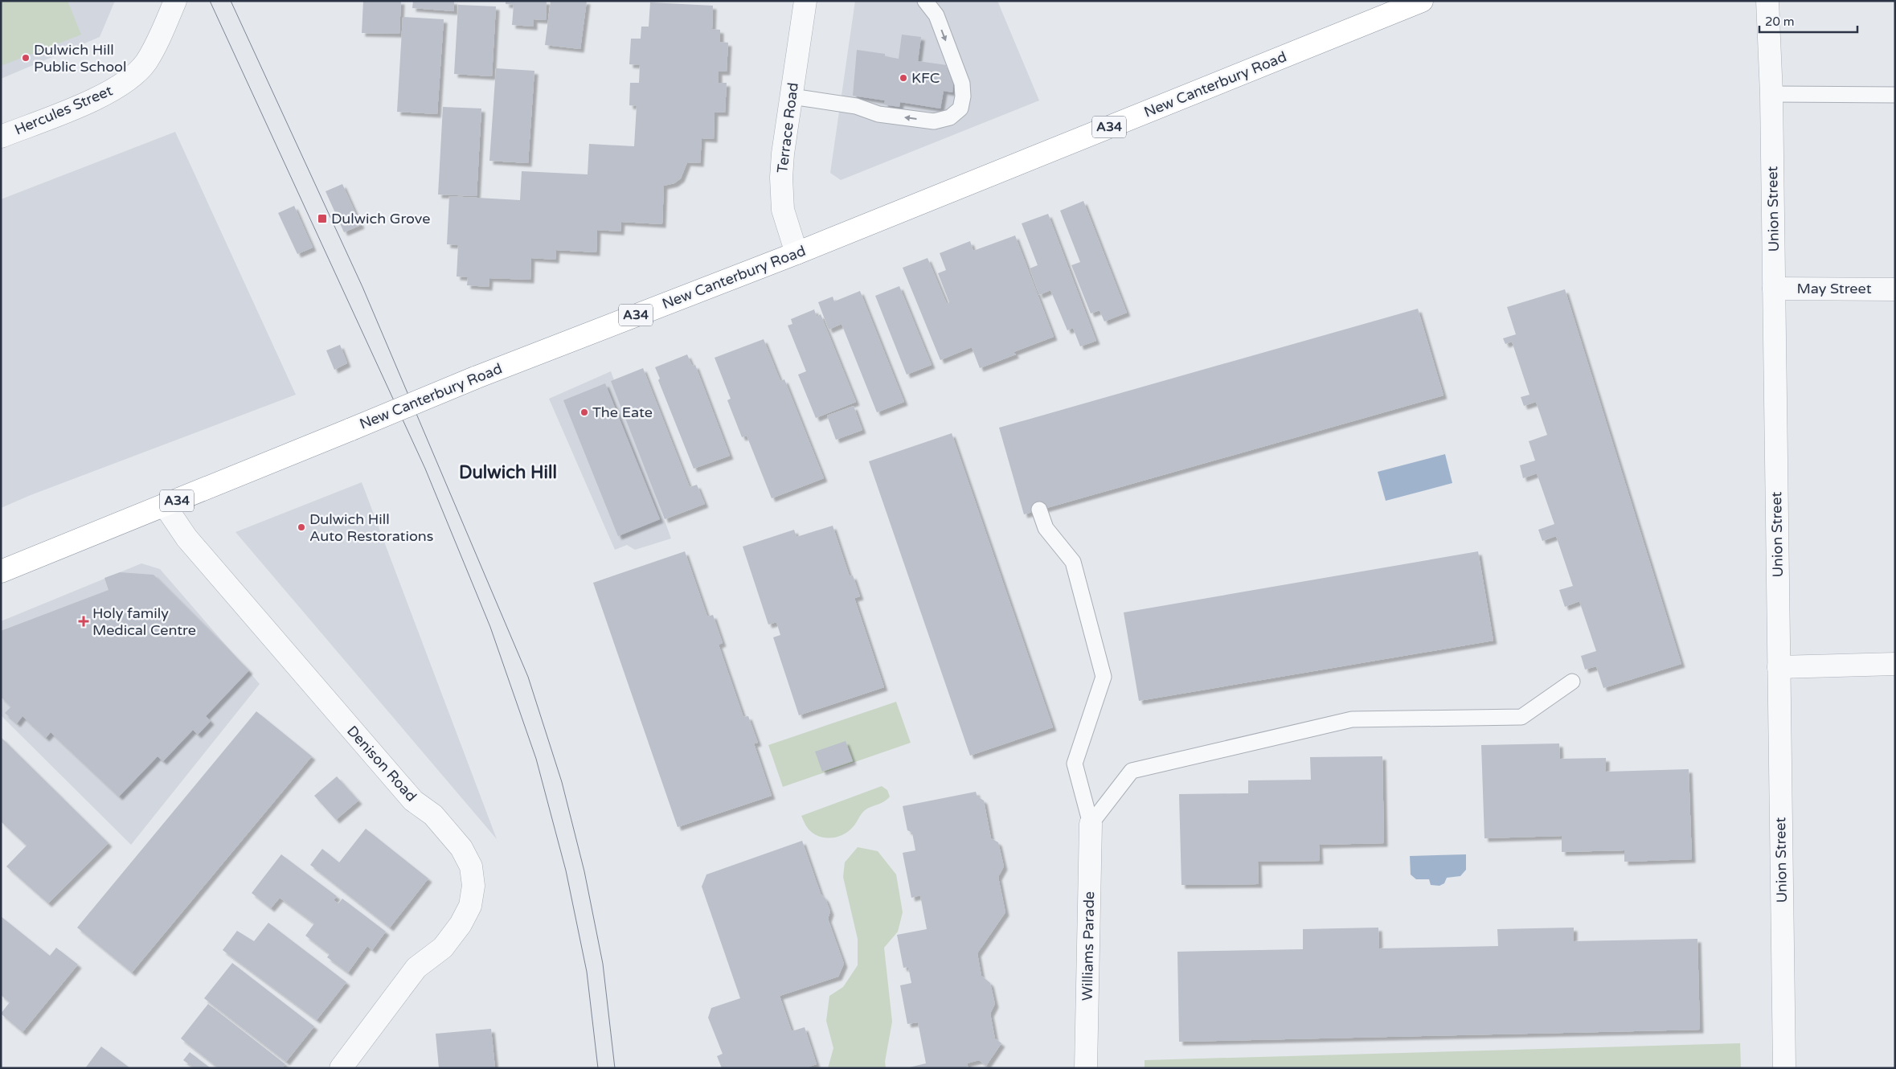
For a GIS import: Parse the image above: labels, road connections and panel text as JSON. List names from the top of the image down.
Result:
{
  "streets": {
    "highway": ["New Canterbury Road", "A34"],
    "street": [
      "Hercules Street",
      "Terrace Road",
      "Union Street",
      "May Street",
      "Denison Road",
      "Williams Parade"
    ]
  },
  "crossings": [
    ["New Canterbury Road", "Terrace Road"],
    ["New Canterbury Road", "Denison Road"],
    ["Union Street", "May Street"]
  ],
  "districts": ["Dulwich Hill"],
  "places": {
    "other": [
      "Dulwich Hill Public School",
      "KFC",
      "The Eate",
      "Dulwich Hill Auto Restorations"
    ],
    "transit": ["Dulwich Grove"],
    "health": ["Holy family Medical Centre"]
  },
  "scale_bar": "20 m"
}
